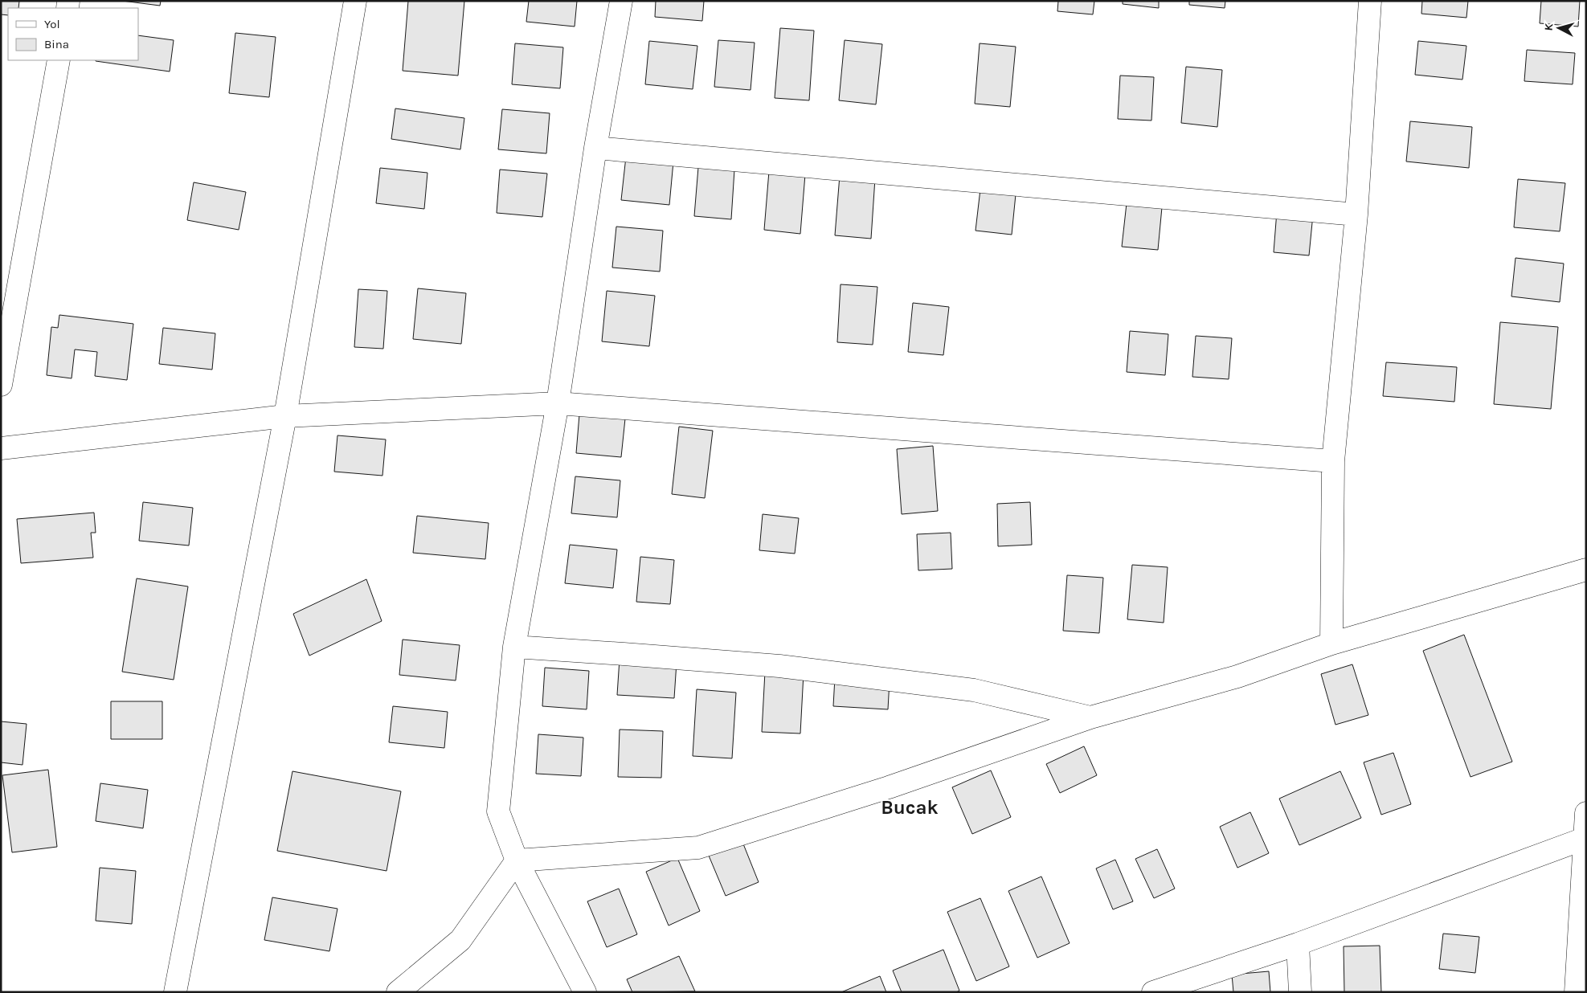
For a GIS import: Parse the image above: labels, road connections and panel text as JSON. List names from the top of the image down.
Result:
{
  "districts": ["Bucak"],
  "legend": ["Yol", "Bina"],
  "north": "left"
}
